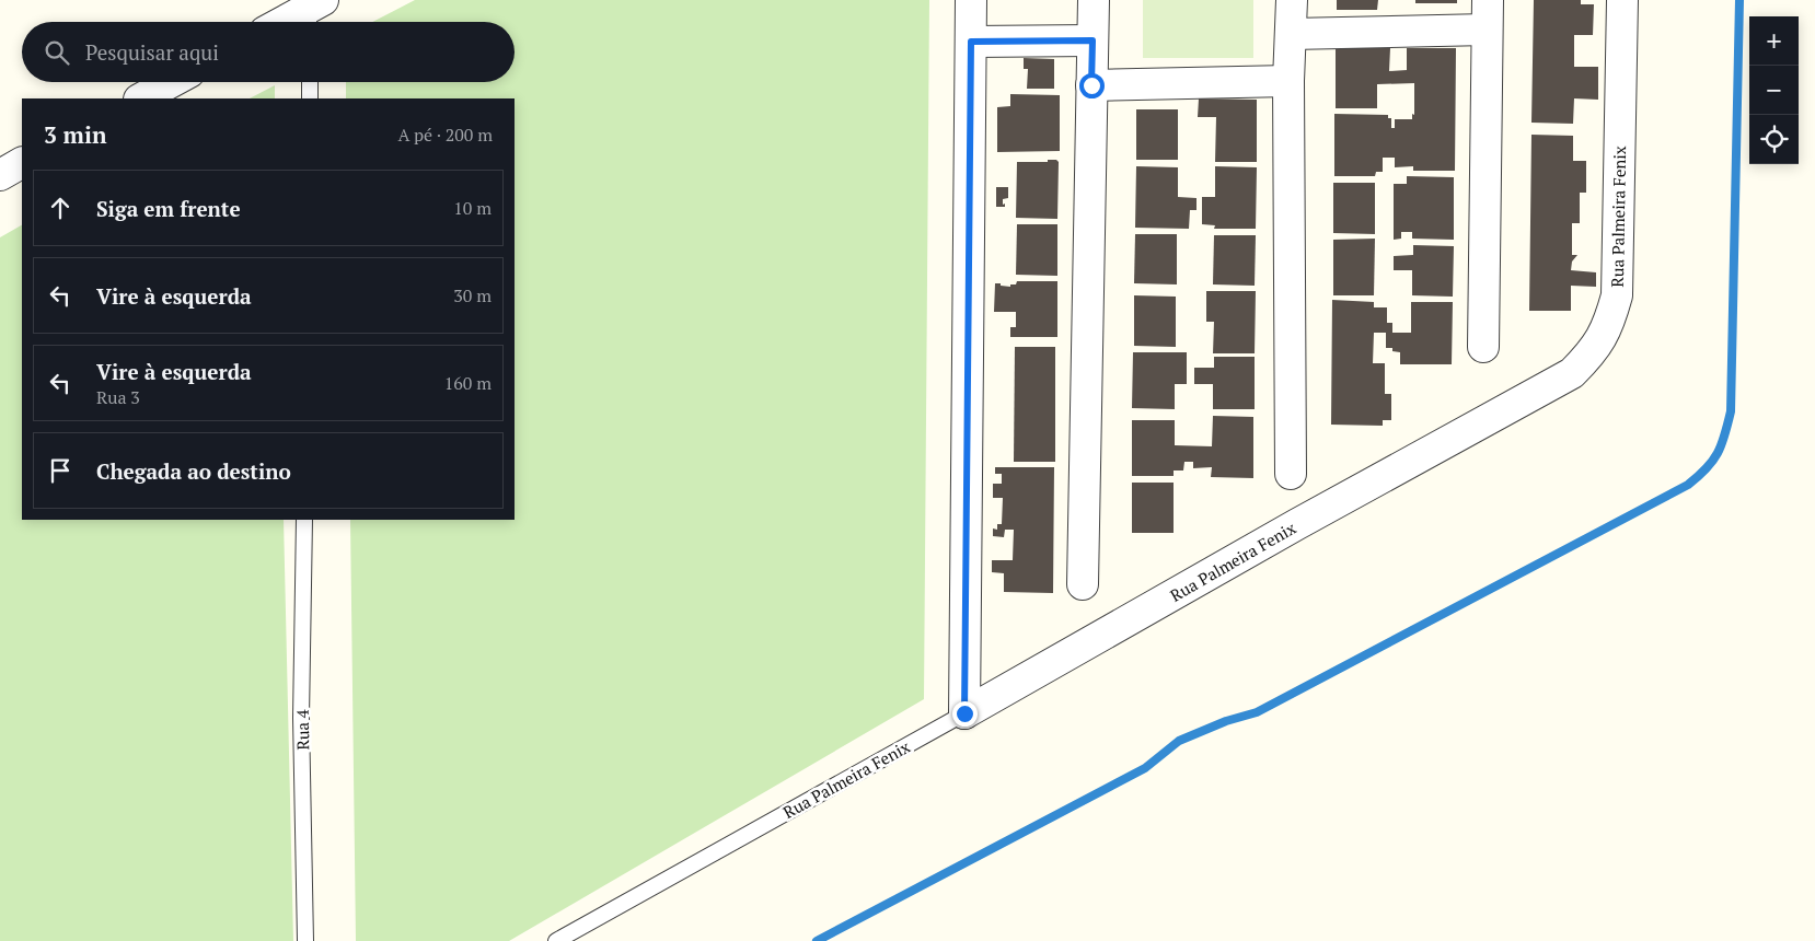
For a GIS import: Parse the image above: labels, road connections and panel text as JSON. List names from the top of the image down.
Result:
{
  "streets": {
    "street": ["Rua Palmeira Fenix"],
    "lane": ["Rua 4"]
  },
  "page": {
    "map_buttons": ["+", "−"],
    "search": "Pesquisar aqui",
    "heading": ["3 min", "A pé · 200 m"],
    "list": [
      ["Siga em frente", "10 m"],
      ["Vire à esquerda", "30 m"],
      ["Vire à esquerda", "Rua 3", "160 m"],
      "Chegada ao destino"
    ]
  }
}
